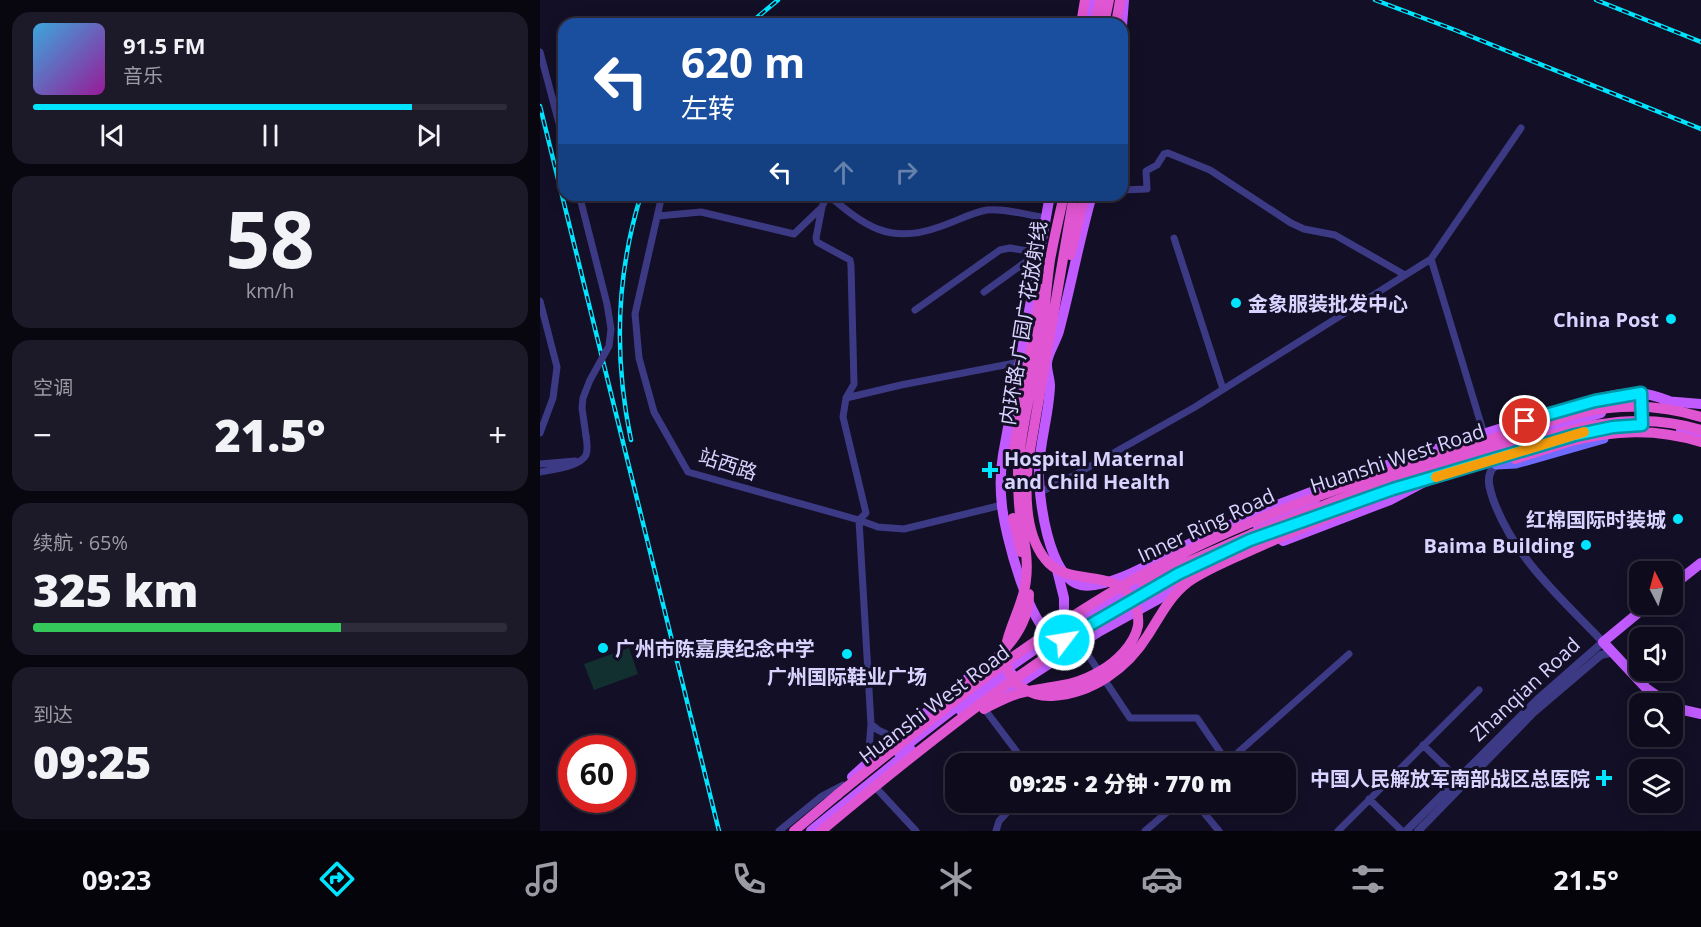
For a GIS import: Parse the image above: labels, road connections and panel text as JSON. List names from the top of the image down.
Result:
{
  "streets": {
    "highway": ["内环路-广园广花放射线", "Inner Ring Road"],
    "main road": ["Huanshi West Road", "Zhanqian Road"],
    "street": ["站西路"]
  },
  "crossings": [
    ["内环路-广园广花放射线", "Huanshi West Road"],
    ["内环路-广园广花放射线", "Inner Ring Road"],
    ["Huanshi West Road", "Inner Ring Road"]
  ],
  "places": {
    "other": [
      "金象服装批发中心",
      "China Post",
      "红棉国际时装城",
      "Baima Building",
      "广州市陈嘉庚纪念中学",
      "广州国际鞋业广场"
    ],
    "health": ["Hospital Maternal and Child Health", "中国人民解放军南部战区总医院"]
  },
  "north": "top",
  "page": {
    "turn": ["620 m", "左转"],
    "song": ["91.5 FM", "音乐"],
    "tile": [
      ["58", "km/h"],
      "空调",
      ["续航 · 65%", "325 km"],
      ["到达", "09:25"]
    ],
    "heat": ["−", "21.5°", "+"],
    "limit": "60",
    "trip": "09:25 · 2 分钟 · 770 m",
    "tabs": ["09:23", "21.5°"]
  }
}
